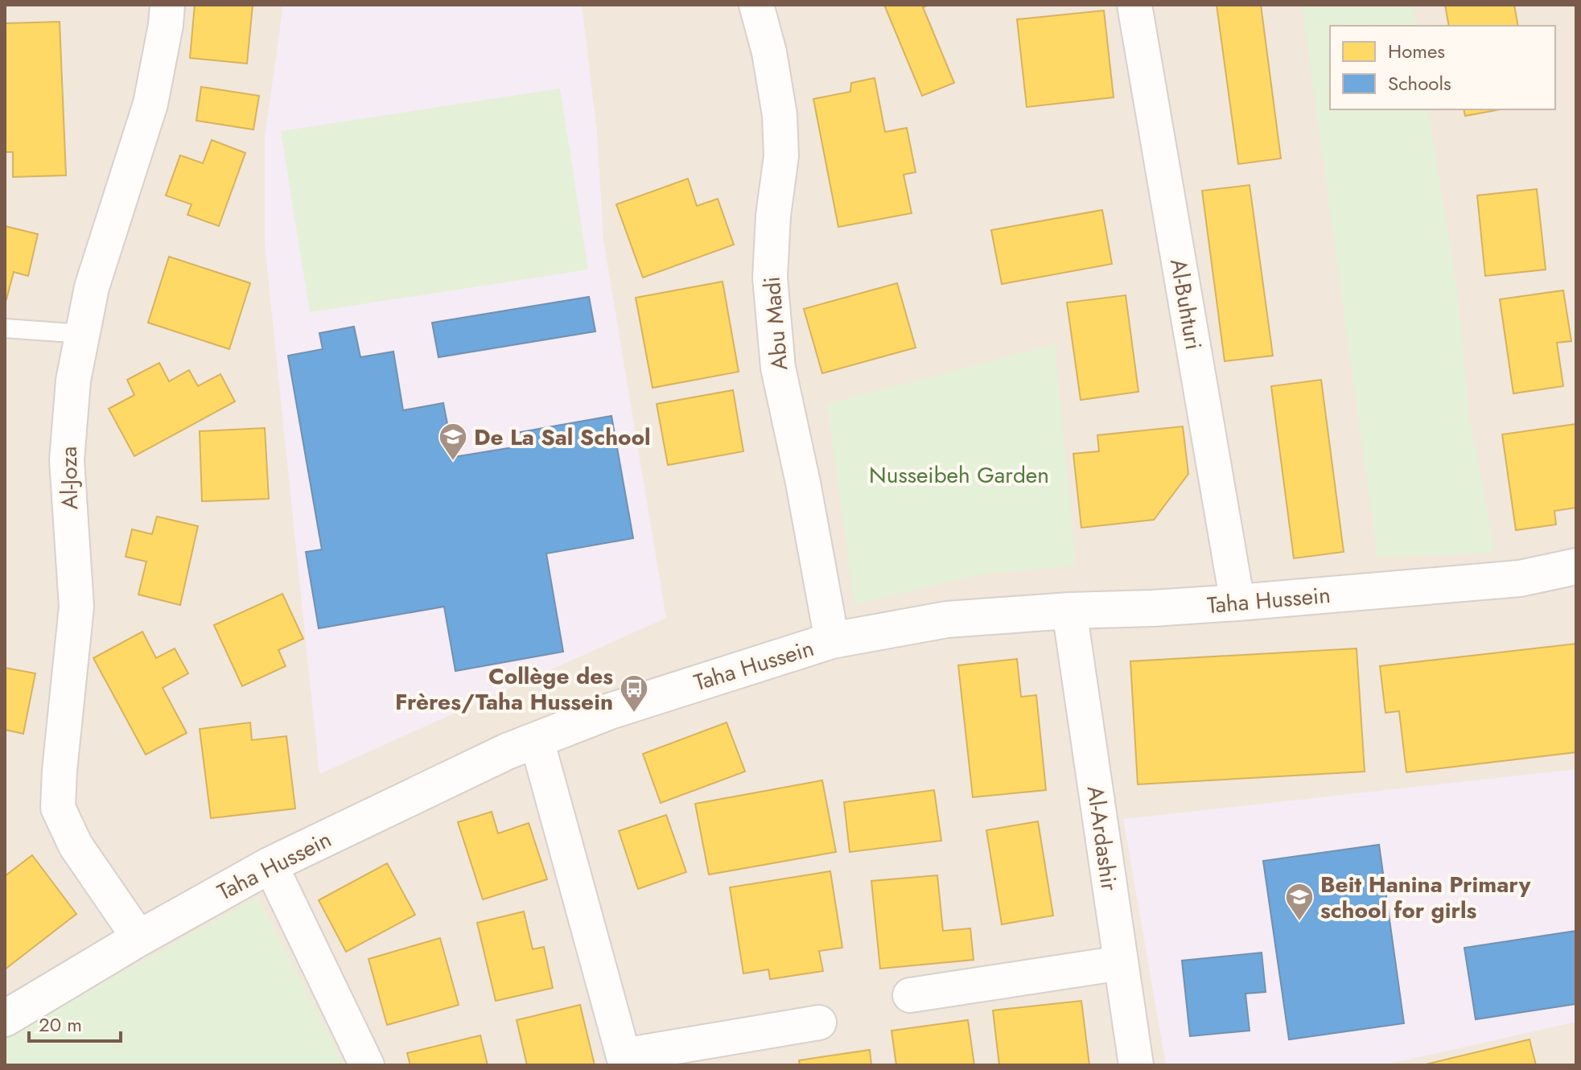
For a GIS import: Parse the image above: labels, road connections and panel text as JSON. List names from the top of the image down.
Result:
{
  "streets": {
    "street": [
      "Al-Buhturi",
      "Abu Madi",
      "Al-Joza",
      "Taha Hussein",
      "Al-Ardashir"
    ]
  },
  "crossings": [
    ["Al-Buhturi", "Taha Hussein"],
    ["Abu Madi", "Taha Hussein"],
    ["Al-Joza", "Taha Hussein"],
    ["Taha Hussein", "Al-Ardashir"]
  ],
  "parks": ["Nusseibeh Garden"],
  "places": {
    "school or university": ["De La Sal School", "Beit Hanina Primary school for girls"],
    "bus stop": ["Collège des Frères/Taha Hussein"]
  },
  "legend": ["Homes", "Schools"],
  "scale_bar": "20 m"
}
